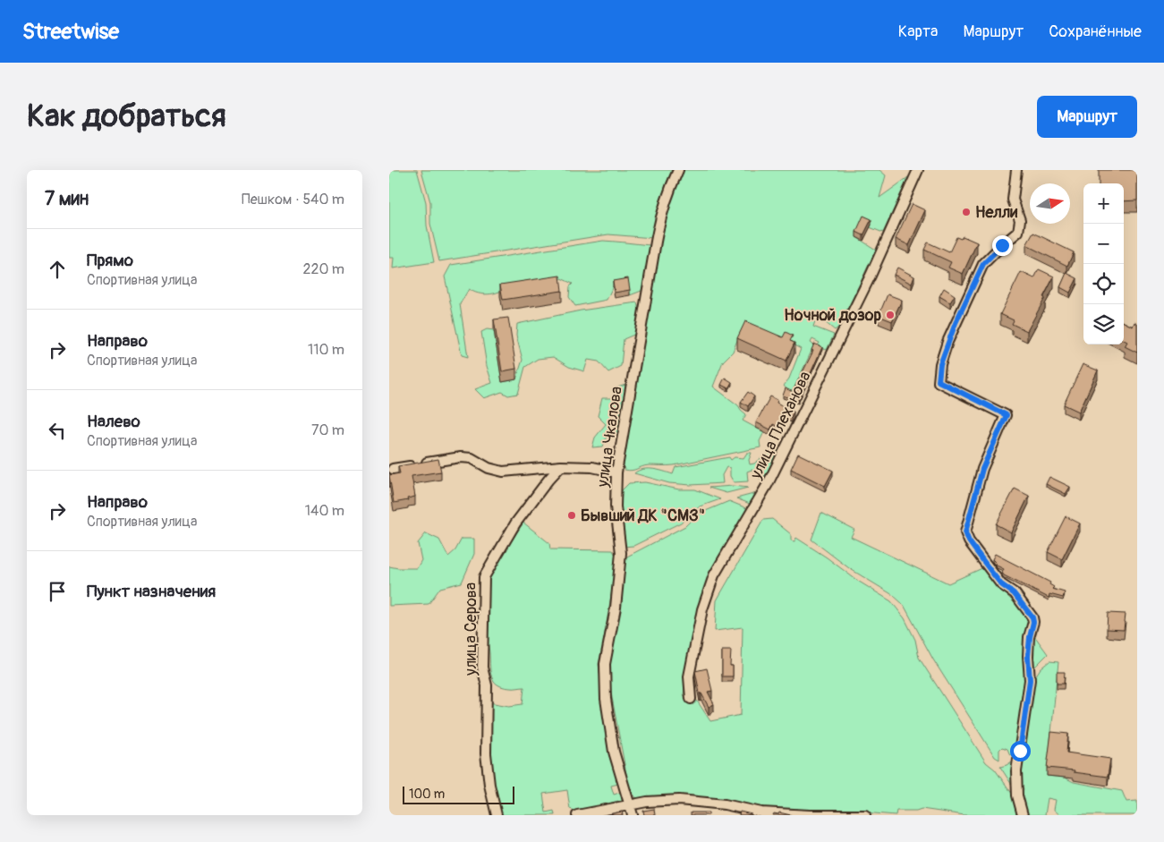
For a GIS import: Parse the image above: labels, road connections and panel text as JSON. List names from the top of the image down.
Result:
{
  "streets": {
    "street": ["улица Плеханова", "улица Чкалова", "улица Серова"]
  },
  "places": ["Нелли", "Ночной дозор", "Бывший ДК \"СМЗ\""],
  "scale_bar": "100 m",
  "north": "right",
  "page": {
    "header": "Streetwise",
    "nav": ["Карта", "Маршрут", "Сохранённые"],
    "buttons": "Маршрут",
    "title": "Как добраться",
    "heading": ["7 мин", "Пешком · 540 m"],
    "map_buttons": ["+", "−"],
    "list": [
      ["Прямо", "Спортивная улица", "220 m"],
      ["Направо", "Спортивная улица", "110 m"],
      ["Налево", "Спортивная улица", "70 m"],
      ["Направо", "Спортивная улица", "140 m"],
      "Пункт назначения"
    ],
    "scale": "100 m"
  }
}
